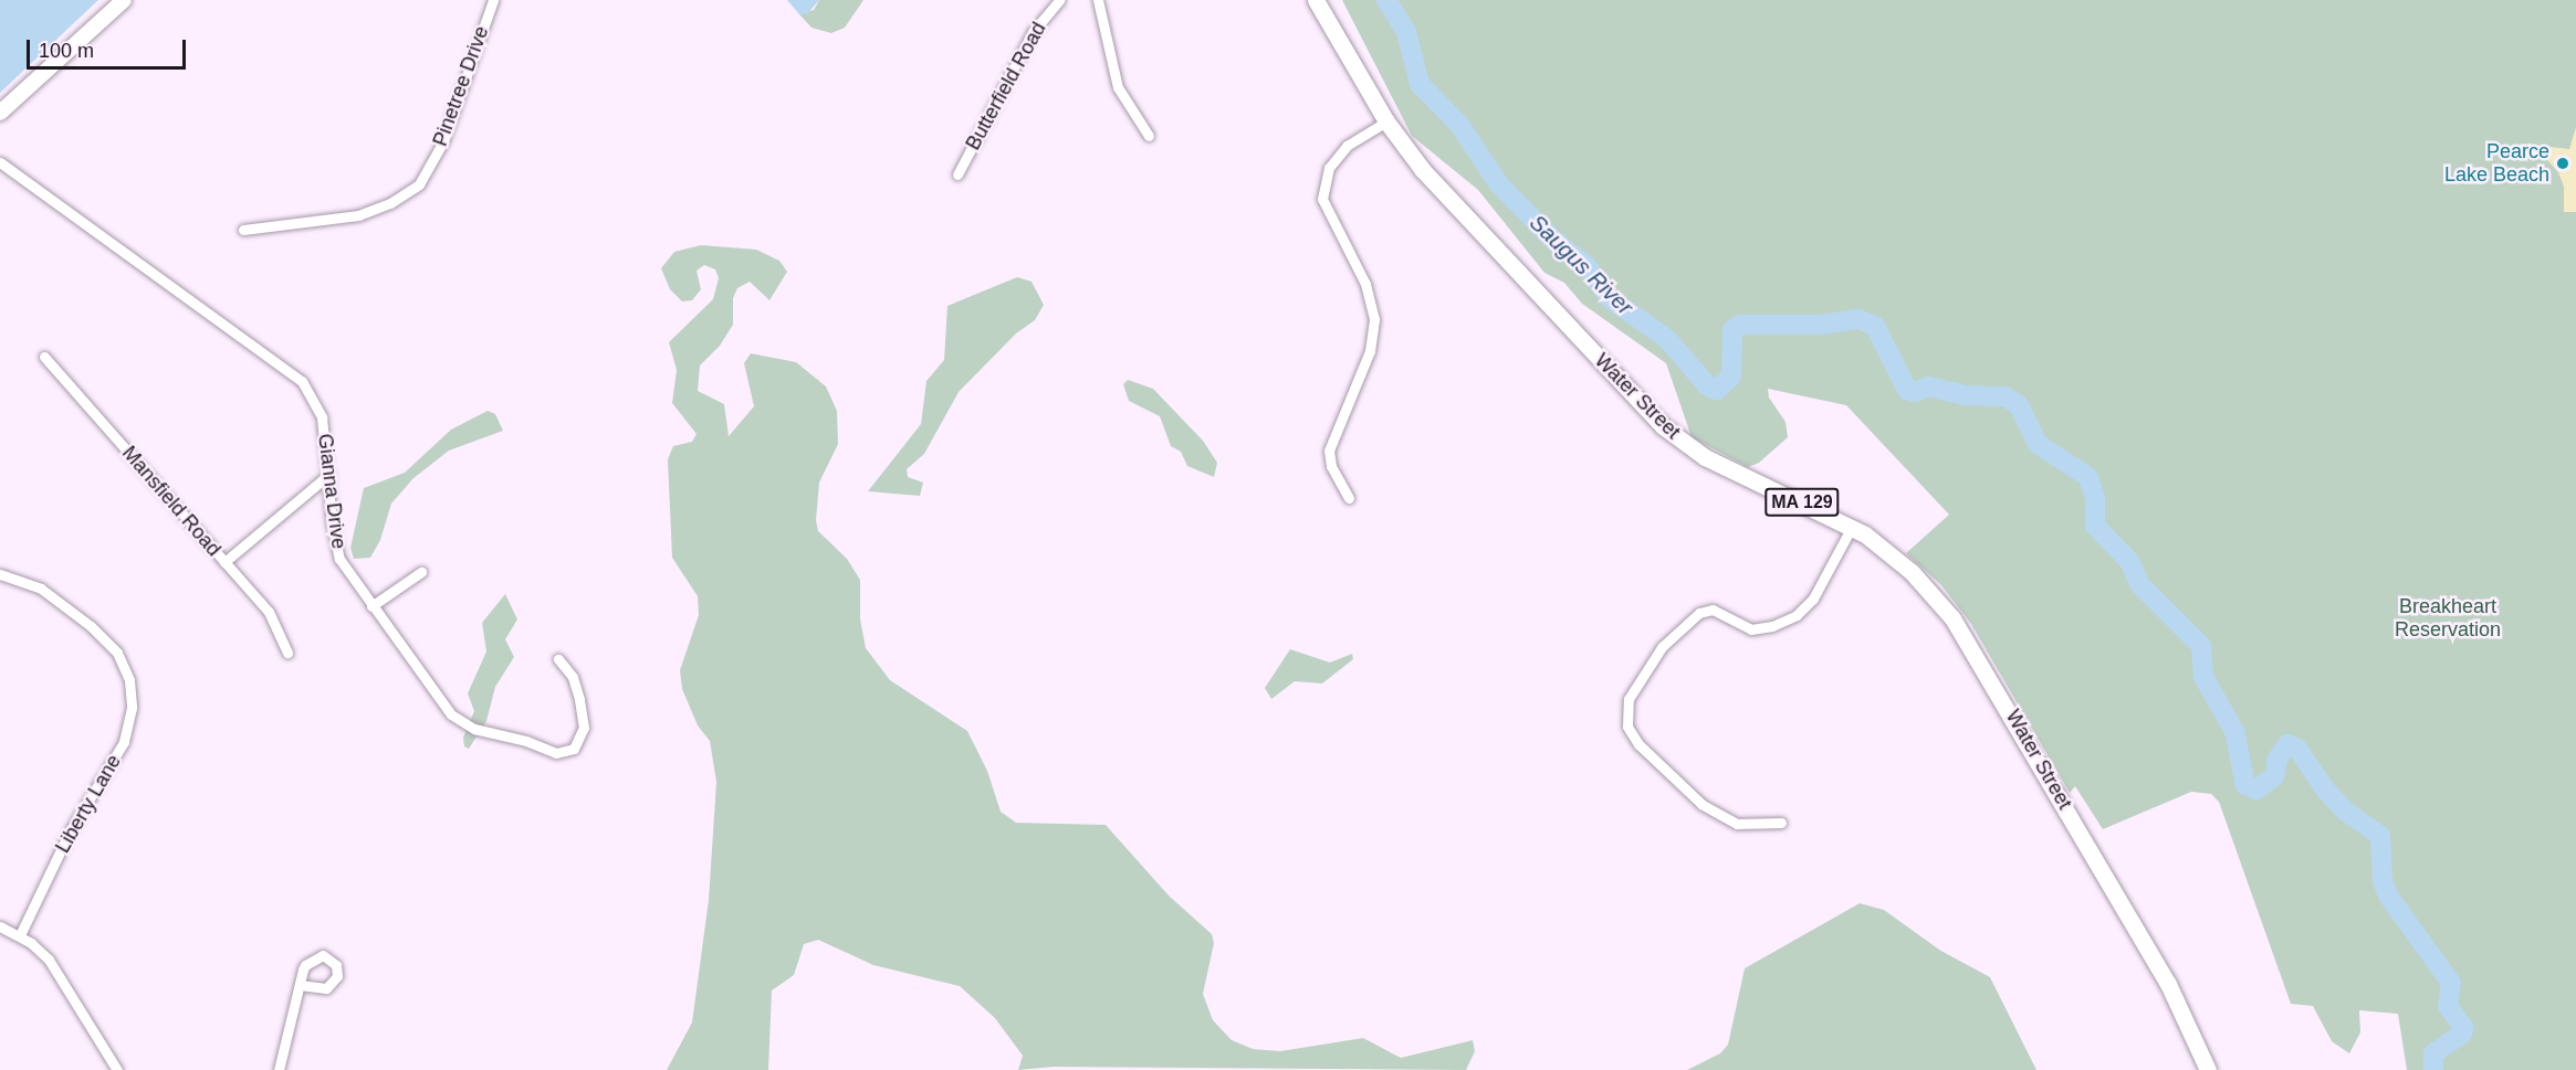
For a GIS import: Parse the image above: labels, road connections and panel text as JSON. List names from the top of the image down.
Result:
{
  "streets": {
    "main road": ["Water Street", "MA 129"],
    "street": [
      "Pinetree Drive",
      "Butterfield Road",
      "Gianna Drive",
      "Mansfield Road",
      "Liberty Lane"
    ]
  },
  "water": ["Saugus River"],
  "parks": ["Breakheart Reservation"],
  "places": ["Pearce Lake Beach"],
  "scale_bar": "100 m"
}
